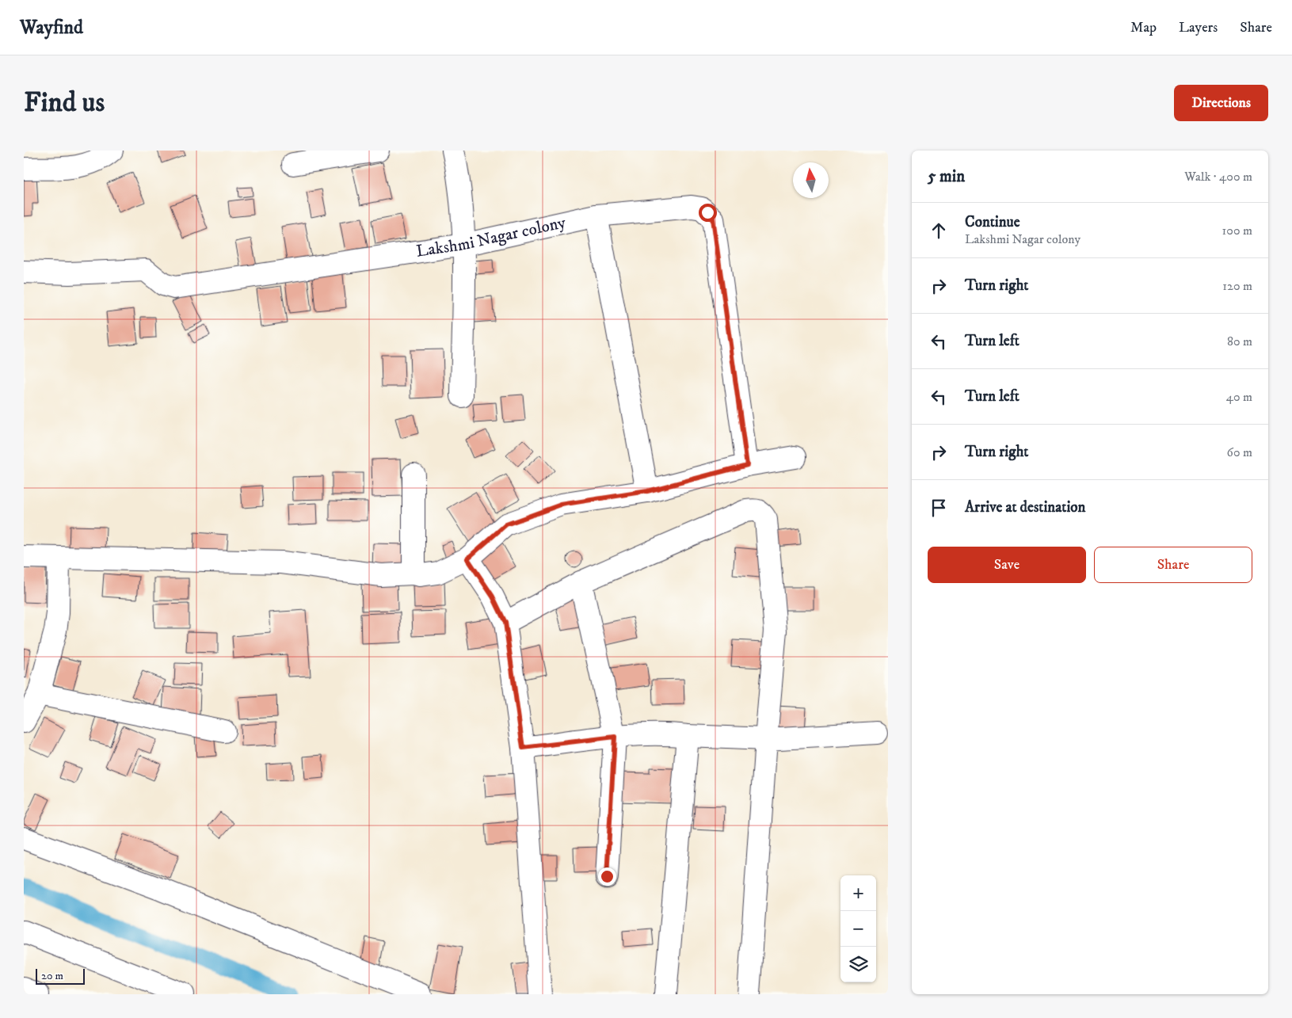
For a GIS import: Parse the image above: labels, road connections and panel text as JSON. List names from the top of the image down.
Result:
{
  "streets": {
    "main road": ["Lakshmi Nagar colony"]
  },
  "scale_bar": "20 m",
  "north": "top",
  "page": {
    "header": "Wayfind",
    "nav": ["Map", "Layers", "Share"],
    "buttons": [
      "Directions",
      ["Save", "Share"]
    ],
    "title": "Find us",
    "heading": ["5 min", "Walk · 400 m"],
    "list": [
      ["Continue", "Lakshmi Nagar colony", "100 m"],
      ["Turn right", "120 m"],
      ["Turn left", "80 m"],
      ["Turn left", "40 m"],
      ["Turn right", "60 m"],
      "Arrive at destination"
    ],
    "map_buttons": ["+", "−"],
    "scale": "20 m"
  }
}
